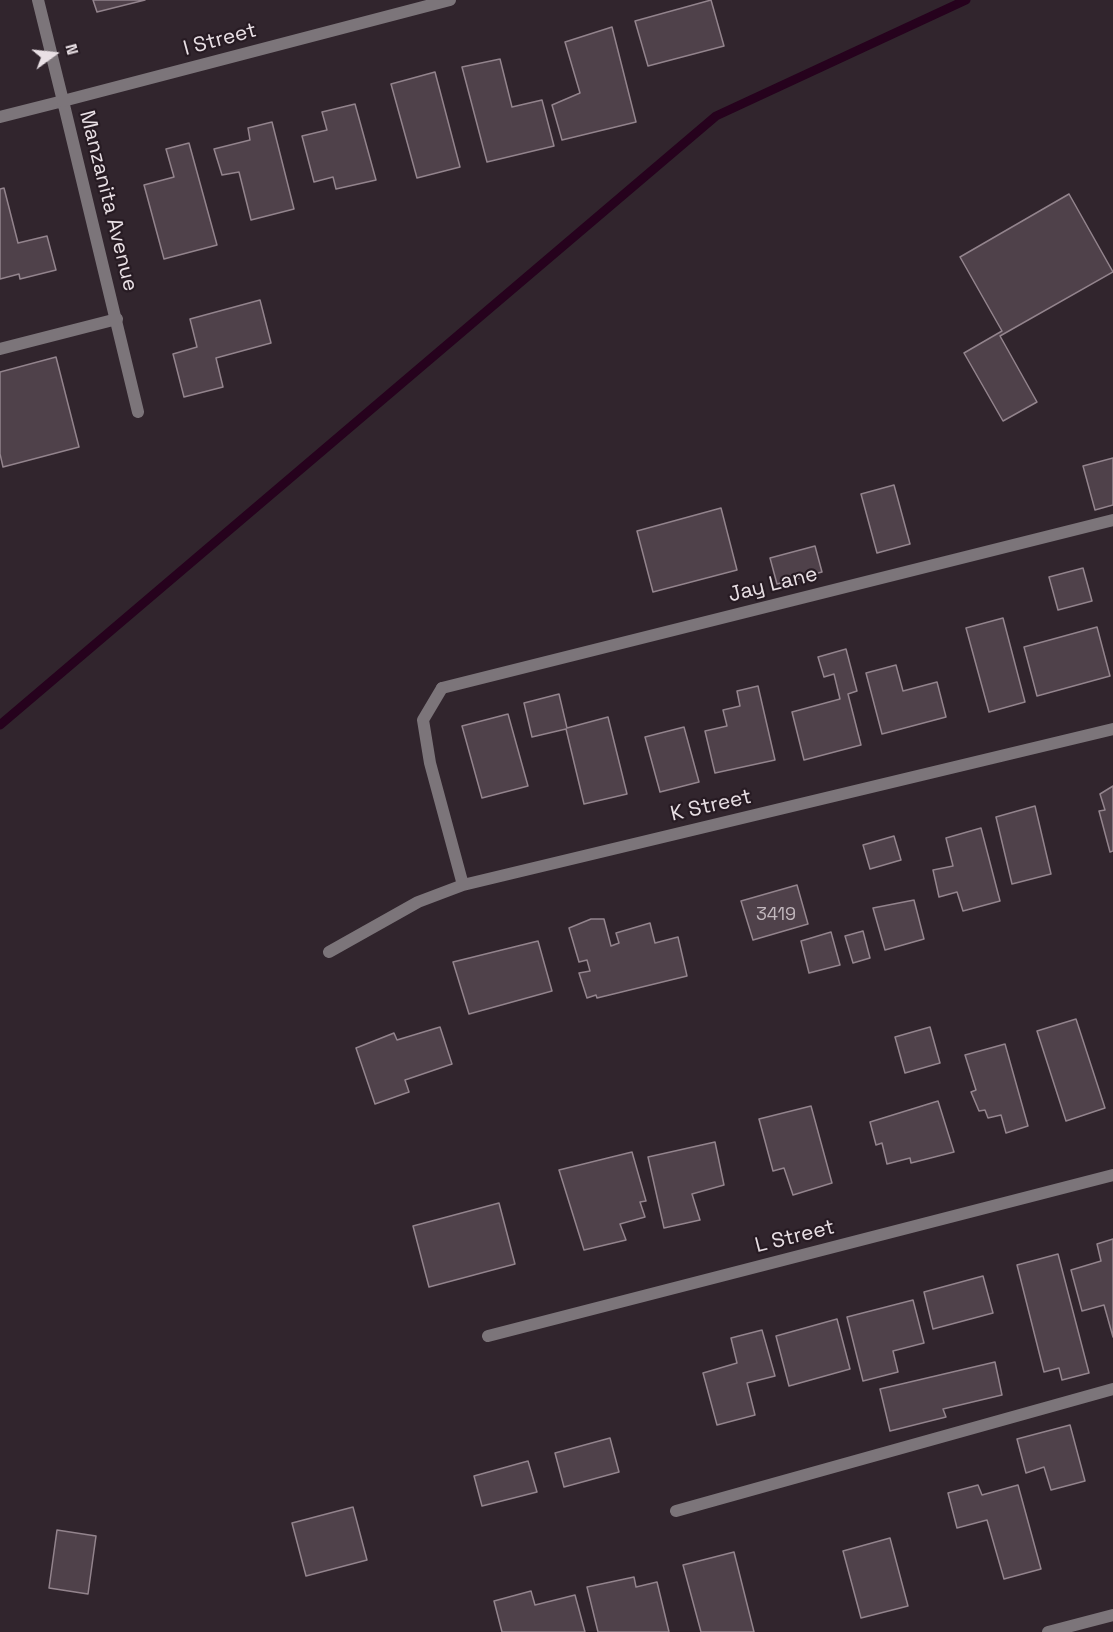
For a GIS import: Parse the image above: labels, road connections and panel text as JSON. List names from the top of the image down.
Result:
{
  "streets": {
    "street": [
      "I Street",
      "Manzanita Avenue",
      "Jay Lane",
      "K Street",
      "L Street"
    ]
  },
  "crossings": [
    ["I Street", "Manzanita Avenue"],
    ["Jay Lane", "K Street"]
  ],
  "house_numbers": ["3419"],
  "north": "right"
}
